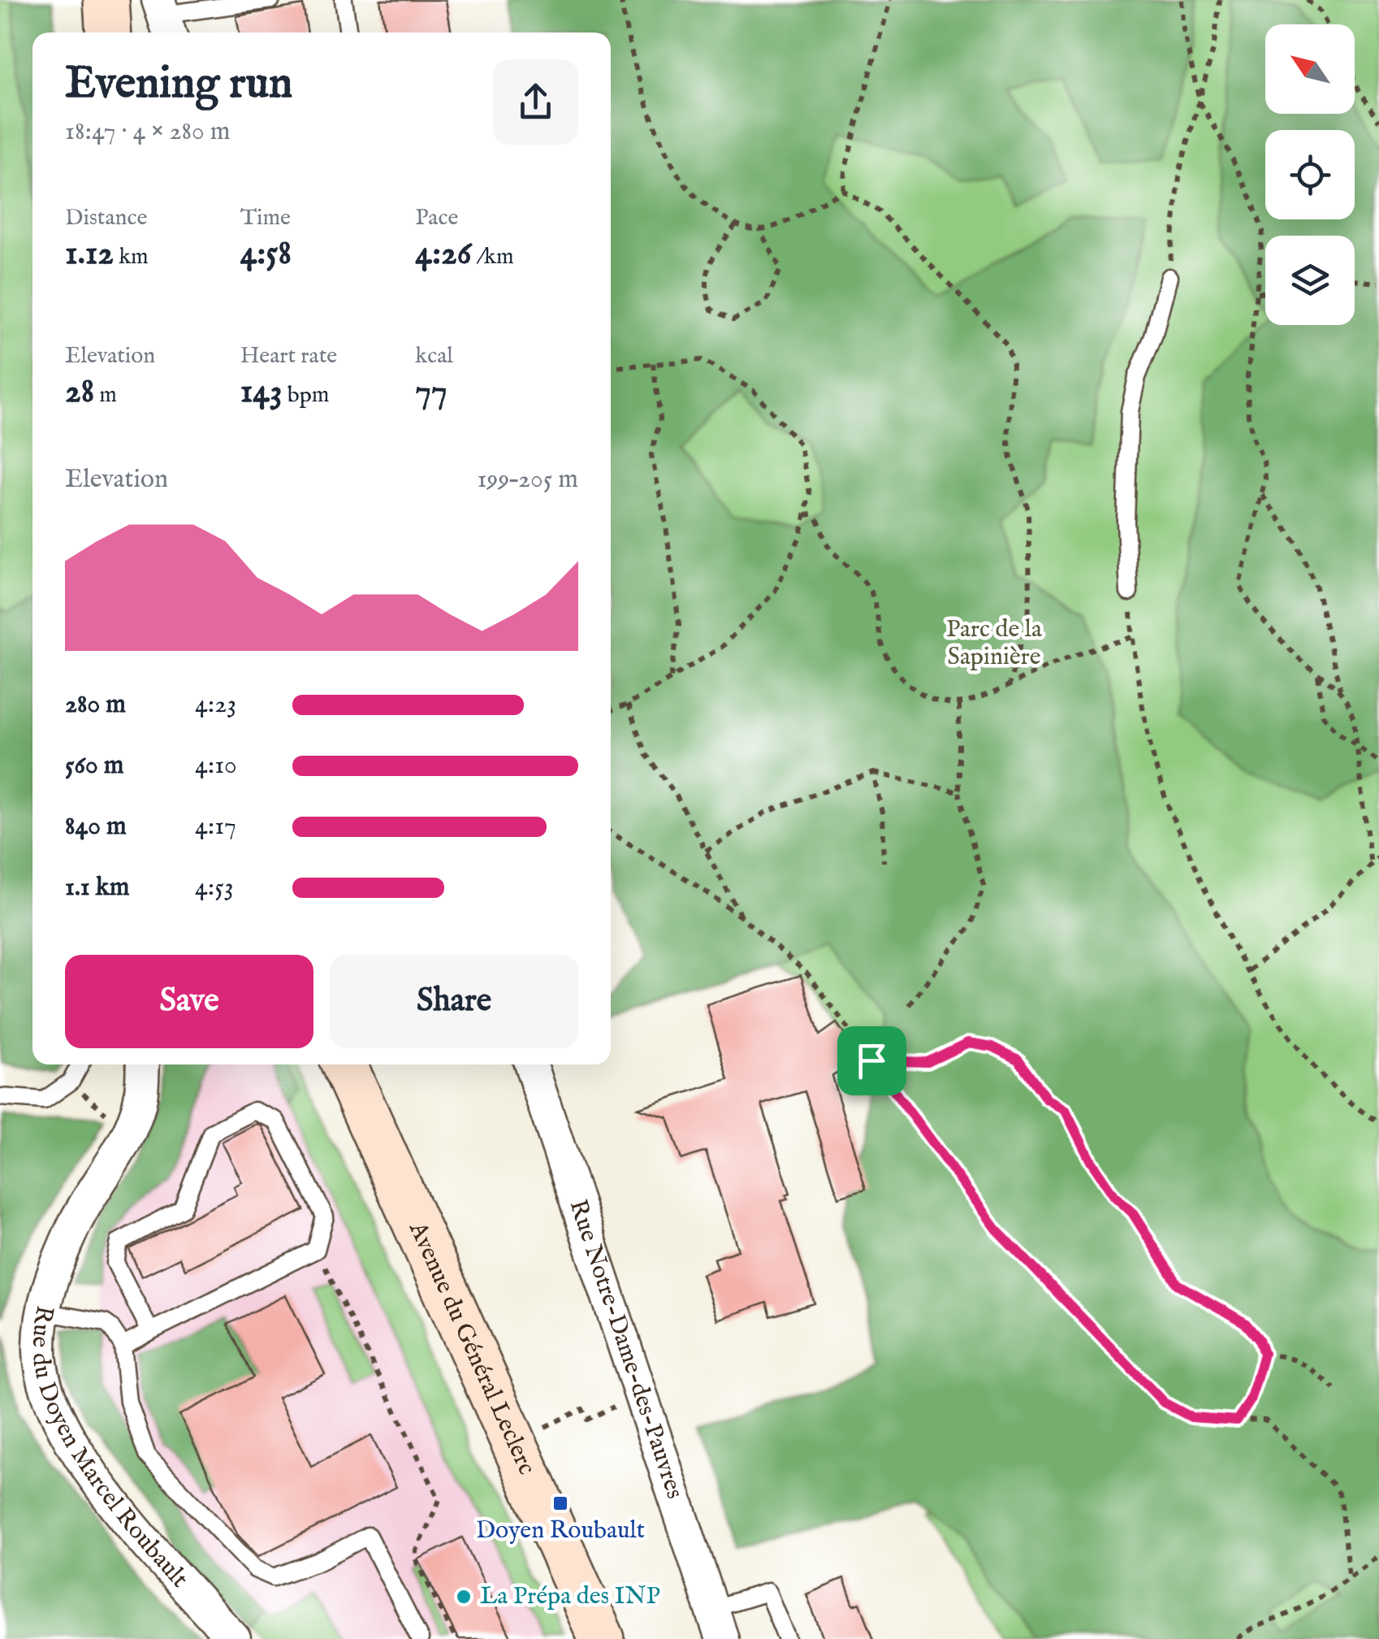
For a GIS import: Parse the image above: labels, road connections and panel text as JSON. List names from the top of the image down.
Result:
{
  "streets": {
    "main road": ["Avenue du Général Leclerc"],
    "street": ["Rue Notre-Dame-des-Pauvres", "Rue du Doyen Marcel Roubault"]
  },
  "parks": ["Parc de la Sapinière"],
  "places": {
    "transit": ["Doyen Roubault"],
    "other": ["La Prépa des INP"]
  },
  "north": "top left",
  "page": {
    "heading": ["Evening run", "18:47 · 4 × 280 m"],
    "stats": [
      ["Distance", "1.12 km"],
      ["Time", "4:58"],
      ["Pace", "4:26 /km"],
      ["Elevation", "28 m"],
      ["Heart rate", "143 bpm"],
      ["kcal", "77"]
    ],
    "chart": ["Elevation", "199–205 m"],
    "list": [
      {
        "name": "280 m",
        "note": "4:23"
      },
      {
        "name": "560 m",
        "note": "4:10"
      },
      {
        "name": "840 m",
        "note": "4:17"
      },
      {
        "name": "1.1 km",
        "note": "4:53"
      }
    ],
    "buttons": ["Save", "Share"]
  }
}
